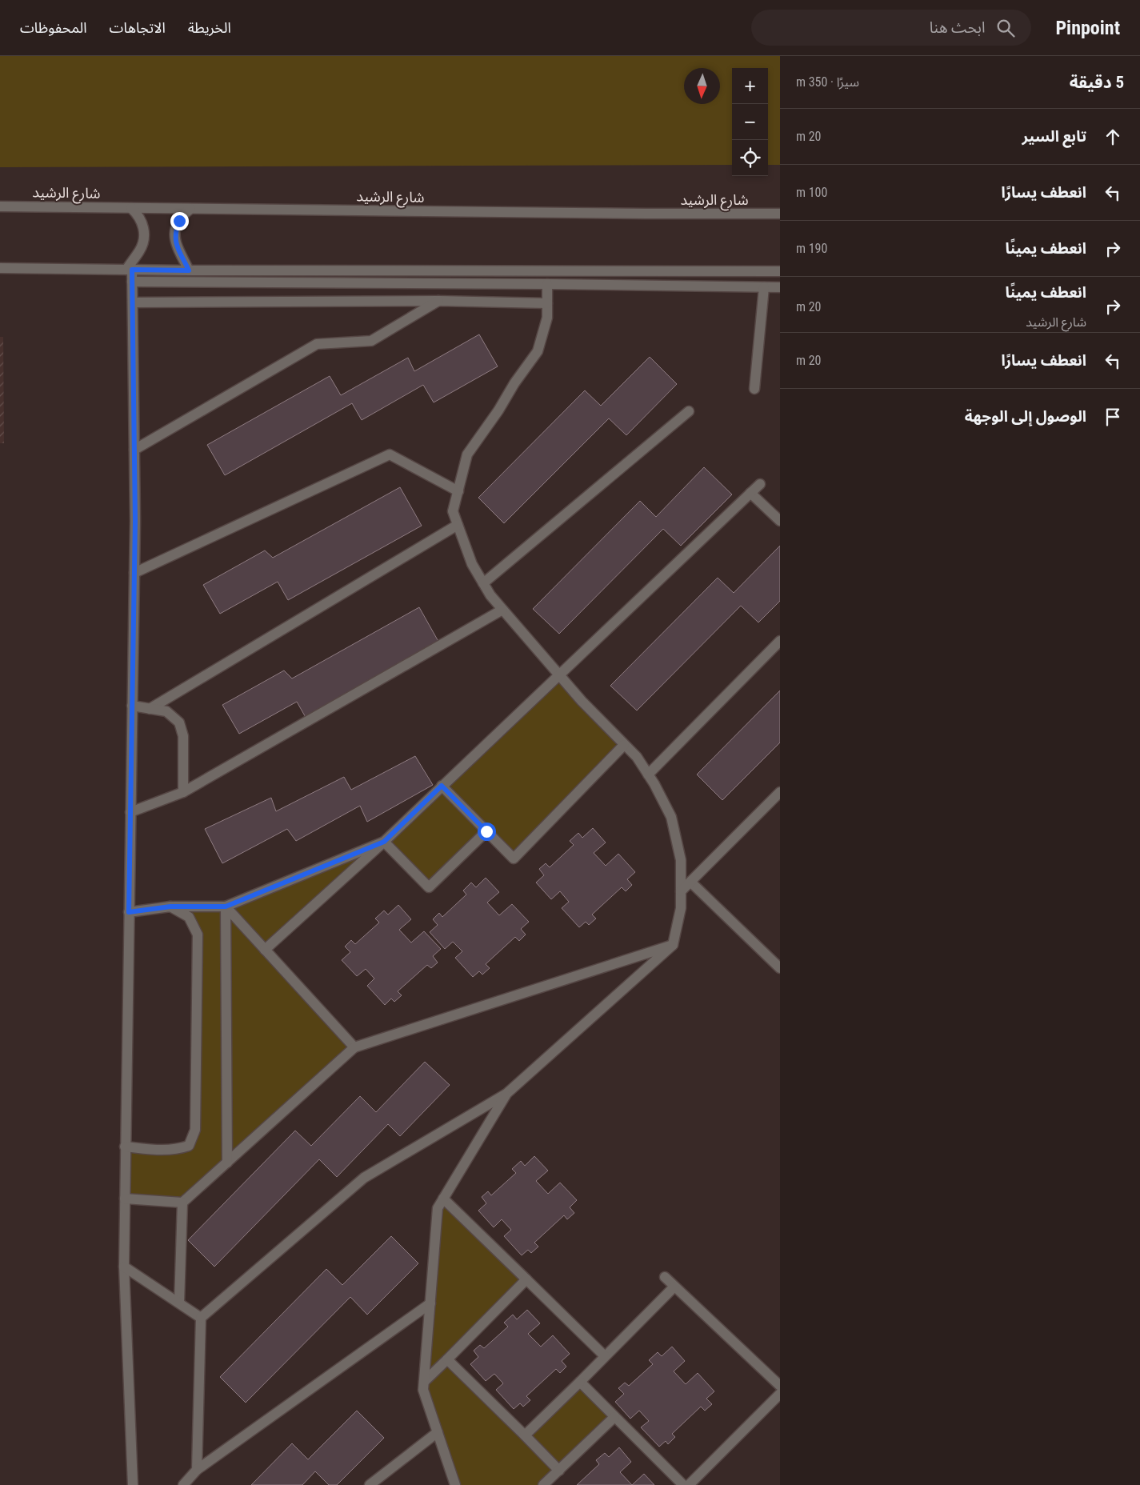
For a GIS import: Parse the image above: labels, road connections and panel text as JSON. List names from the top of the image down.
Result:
{
  "streets": {
    "street": ["شارع الرشيد"]
  },
  "north": "bottom",
  "page": {
    "header": "Pinpoint",
    "search": "ابحث هنا",
    "nav": ["الخريطة", "الاتجاهات", "المحفوظات"],
    "heading": ["5 دقيقة", "سيرًا · 350 m"],
    "map_buttons": ["+", "−"],
    "list": [
      ["تابع السير", "20 m"],
      ["انعطف يسارًا", "100 m"],
      ["انعطف يمينًا", "190 m"],
      ["انعطف يمينًا", "شارع الرشيد", "20 m"],
      ["انعطف يسارًا", "20 m"],
      "الوصول إلى الوجهة"
    ]
  }
}
